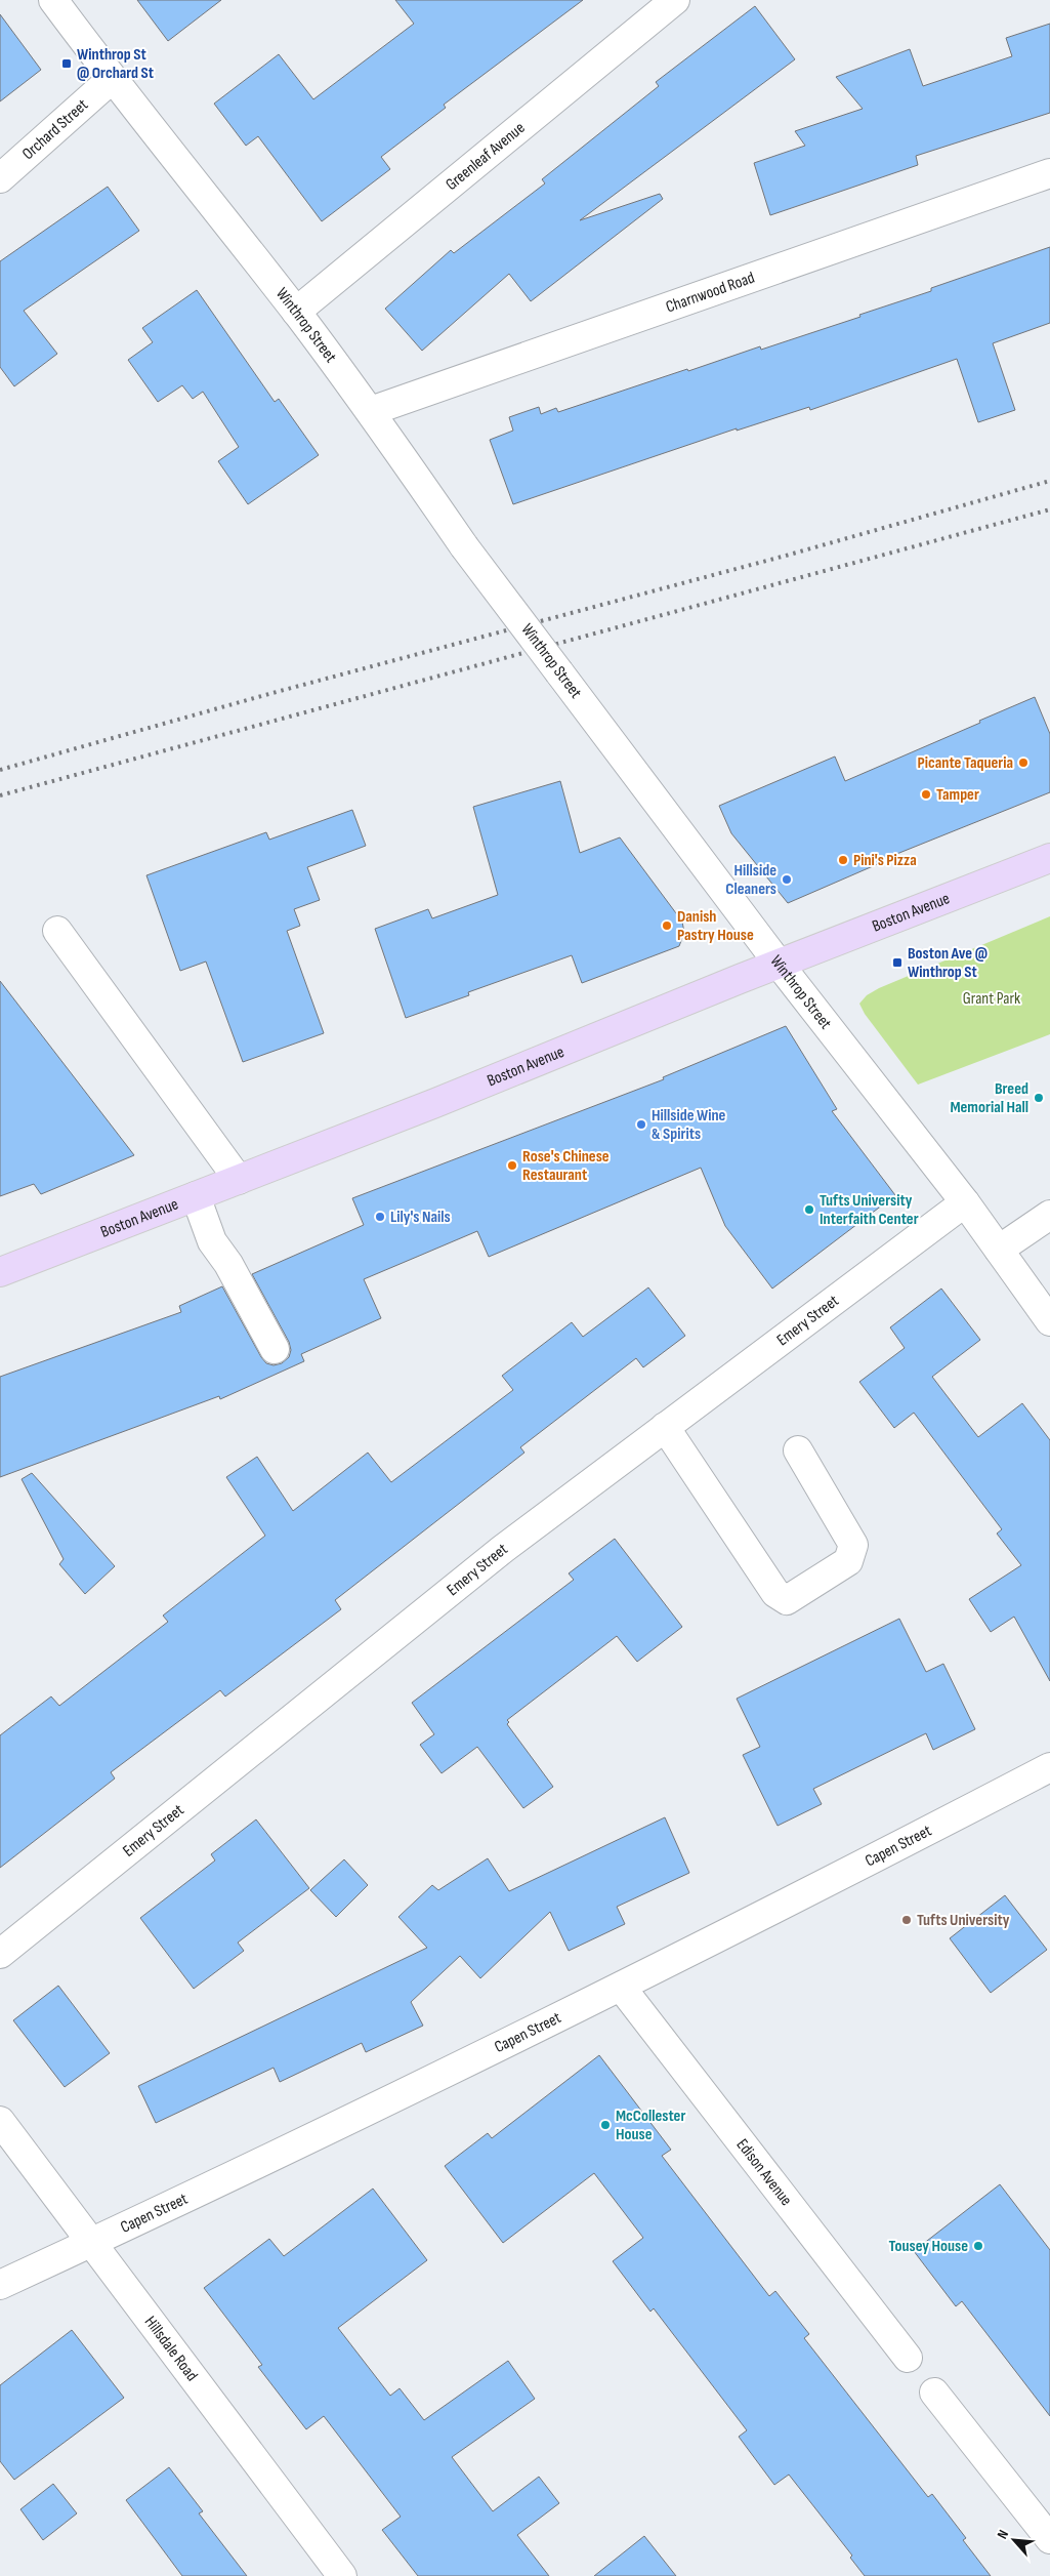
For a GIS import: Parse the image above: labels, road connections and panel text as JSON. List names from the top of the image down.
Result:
{
  "streets": {
    "main road": ["Boston Avenue"],
    "street": [
      "Orchard Street",
      "Greenleaf Avenue",
      "Charnwood Road",
      "Winthrop Street",
      "Emery Street",
      "Capen Street",
      "Edison Avenue",
      "Hillsdale Road"
    ]
  },
  "crossings": [
    ["Orchard Street", "Winthrop Street"],
    ["Greenleaf Avenue", "Winthrop Street"],
    ["Charnwood Road", "Winthrop Street"],
    ["Winthrop Street", "Boston Avenue"],
    ["Winthrop Street", "Emery Street"],
    ["Capen Street", "Edison Avenue"],
    ["Capen Street", "Hillsdale Road"]
  ],
  "parks": ["Grant Park"],
  "places": {
    "transit": ["Winthrop St @ Orchard St", "Boston Ave @ Winthrop St"],
    "other": [
      "Picante Taqueria",
      "Tamper",
      "Pini's Pizza",
      "Hillside Cleaners",
      "Danish Pastry House",
      "Breed Memorial Hall",
      "Hillside Wine & Spirits",
      "Rose's Chinese Restaurant",
      "Tufts University Interfaith Center",
      "Lily's Nails",
      "Tufts University",
      "McCollester House",
      "Tousey House"
    ]
  },
  "north": "top left"
}
